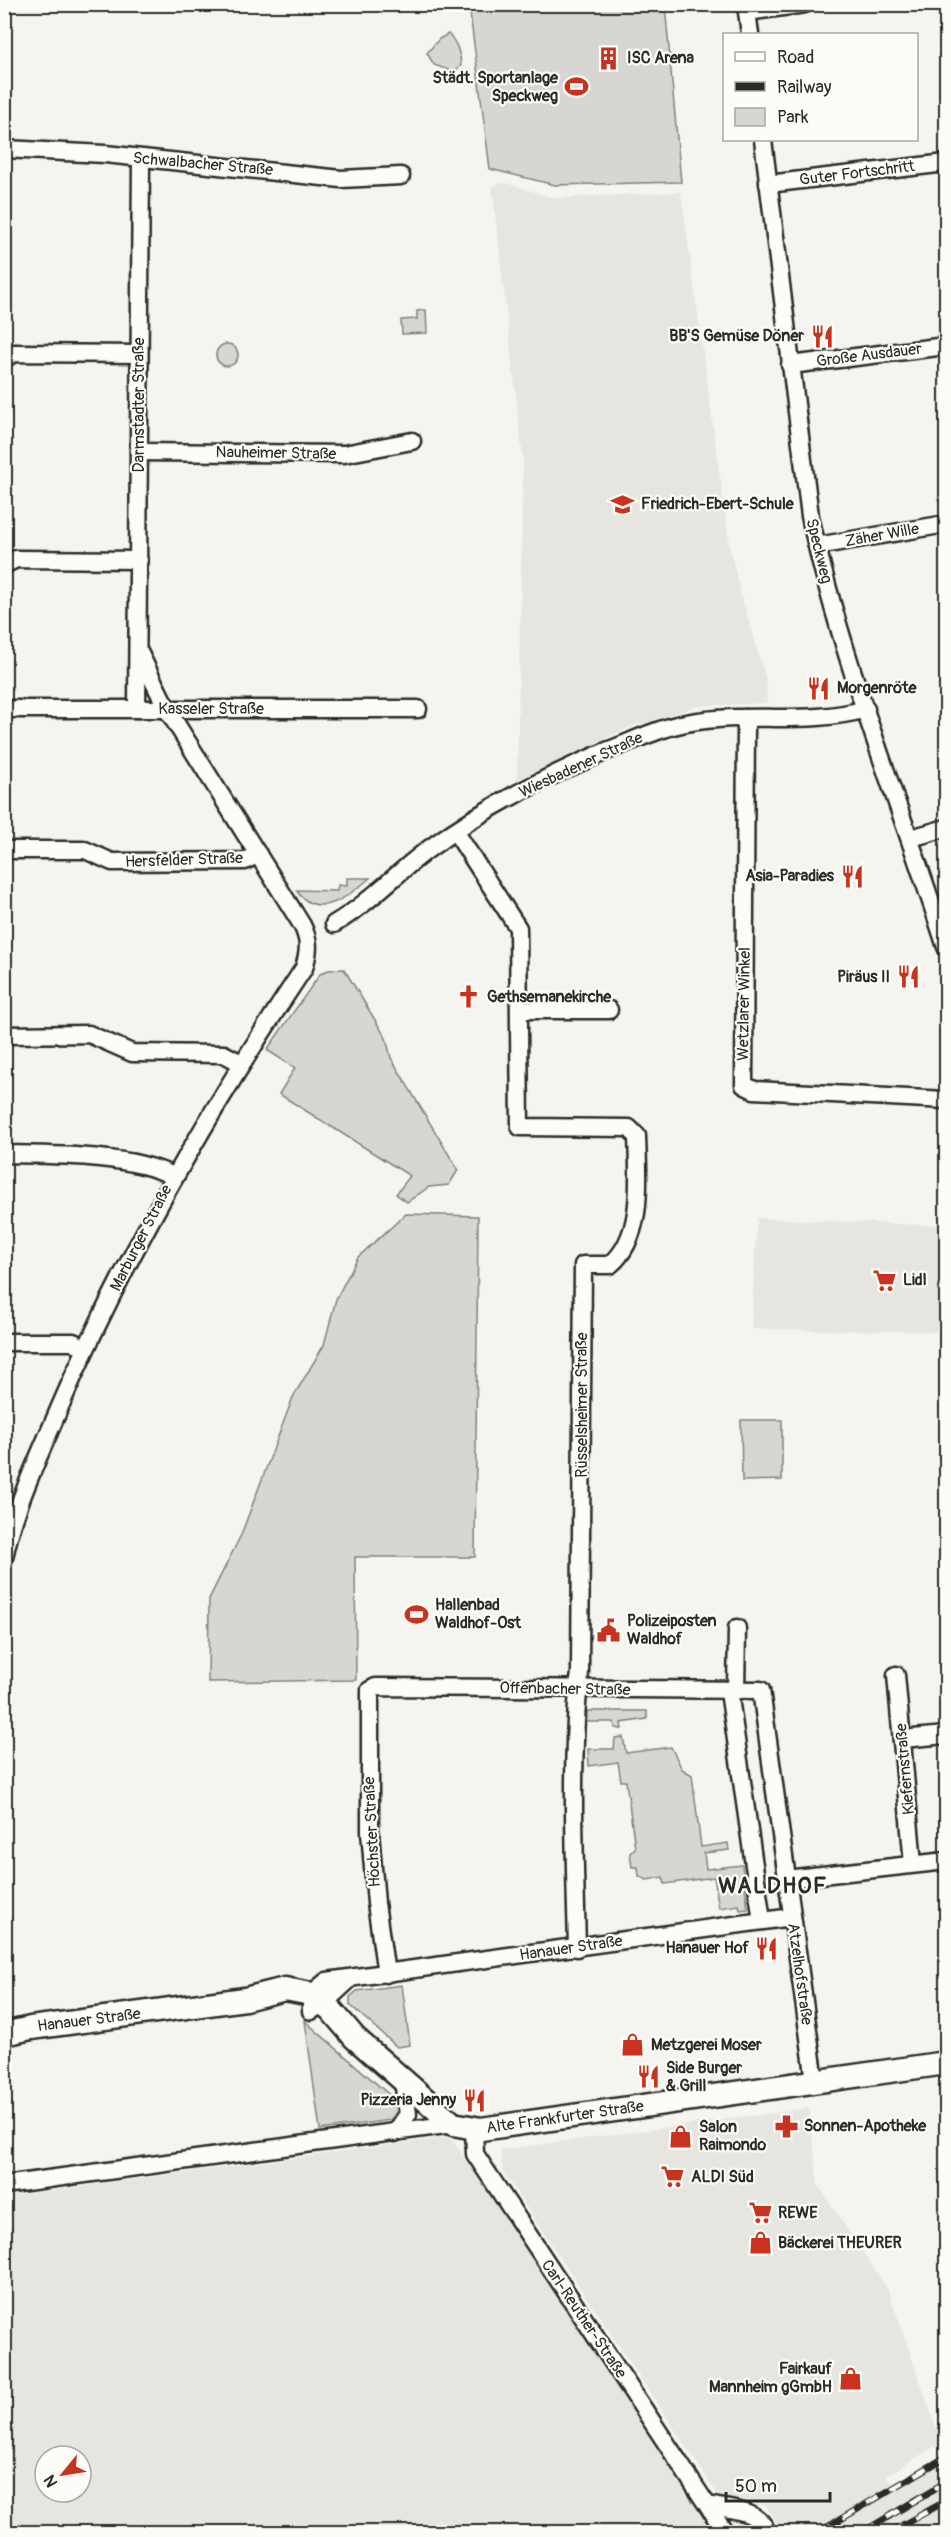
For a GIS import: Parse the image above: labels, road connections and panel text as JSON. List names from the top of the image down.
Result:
{
  "streets": {
    "street": [
      "Schwalbacher Straße",
      "Guter Fortschritt",
      "Große Ausdauer",
      "Darmstadter Straße",
      "Nauheimer Straße",
      "Zäher Wille",
      "Speckweg",
      "Kasseler Straße",
      "Wiesbadener Straße",
      "Hersfelder Straße",
      "Wetzlarer Winkel",
      "Marburger Straße",
      "Rüsselsheimer Straße",
      "Offenbacher Straße",
      "Kiefernstraße",
      "Höchster Straße",
      "Hanauer Straße",
      "Atzelhofstraße",
      "Alte Frankfurter Straße",
      "Carl-Reuther-Straße"
    ]
  },
  "crossings": [
    ["Schwalbacher Straße", "Darmstadter Straße"],
    ["Guter Fortschritt", "Speckweg"],
    ["Große Ausdauer", "Speckweg"],
    ["Darmstadter Straße", "Nauheimer Straße"],
    ["Darmstadter Straße", "Kasseler Straße"],
    ["Darmstadter Straße", "Hersfelder Straße"],
    ["Darmstadter Straße", "Marburger Straße"],
    ["Zäher Wille", "Speckweg"],
    ["Speckweg", "Wiesbadener Straße"],
    ["Wiesbadener Straße", "Wetzlarer Winkel"],
    ["Wiesbadener Straße", "Rüsselsheimer Straße"],
    ["Rüsselsheimer Straße", "Offenbacher Straße"],
    ["Rüsselsheimer Straße", "Hanauer Straße"],
    ["Offenbacher Straße", "Höchster Straße"],
    ["Offenbacher Straße", "Atzelhofstraße"],
    ["Höchster Straße", "Hanauer Straße"],
    ["Hanauer Straße", "Atzelhofstraße"],
    ["Atzelhofstraße", "Alte Frankfurter Straße"],
    ["Alte Frankfurter Straße", "Carl-Reuther-Straße"]
  ],
  "districts": ["WALDHOF"],
  "places": {
    "building": ["ISC Arena"],
    "sports": ["Städt. Sportanlage Speckweg", "Hallenbad Waldhof-Ost"],
    "restaurant": [
      "BB'S Gemüse Döner",
      "Morgenröte",
      "Asia-Paradies",
      "Piräus II",
      "Hanauer Hof",
      "Side Burger & Grill",
      "Pizzeria Jenny"
    ],
    "school or university": ["Friedrich-Ebert-Schule"],
    "church": ["Gethsemanekirche"],
    "supermarket": ["Lidl", "ALDI Süd", "REWE"],
    "public building": ["Polizeiposten Waldhof"],
    "shop": [
      "Metzgerei Moser",
      "Salon Raimondo",
      "Bäckerei THEURER",
      "Fairkauf Mannheim gGmbH"
    ],
    "pharmacy": ["Sonnen-Apotheke"]
  },
  "legend": ["Road", "Railway", "Park"],
  "scale_bar": "50 m",
  "north": "bottom left"
}
